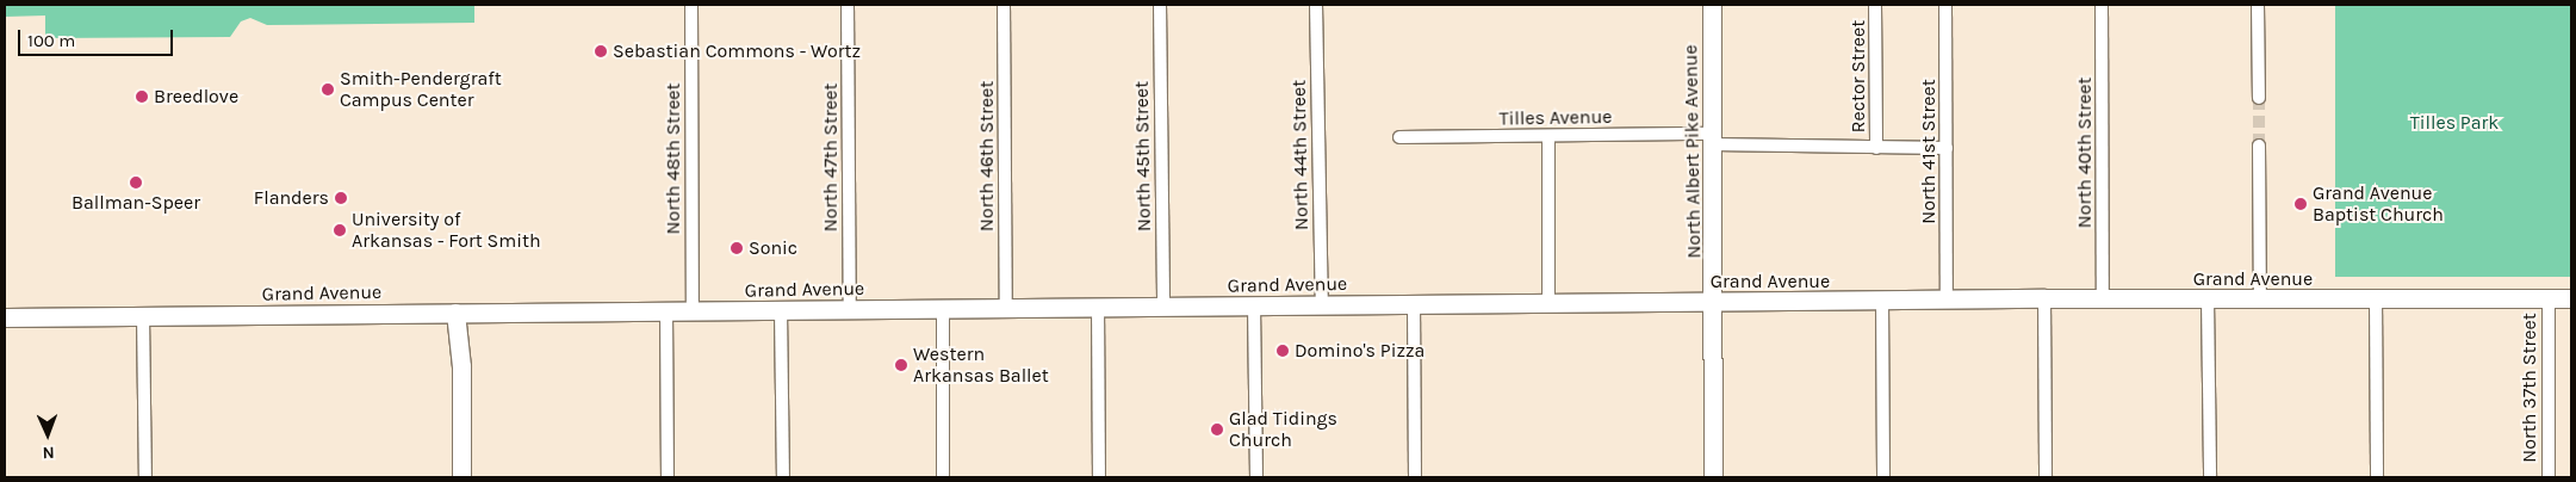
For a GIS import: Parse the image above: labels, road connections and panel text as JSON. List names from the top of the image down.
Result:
{
  "streets": {
    "main road": ["North Albert Pike Avenue", "Grand Avenue"],
    "street": [
      "Rector Street",
      "Tilles Avenue",
      "North 41st Street",
      "North 40th Street",
      "North 44th Street",
      "North 46th Street",
      "North 45th Street",
      "North 47th Street",
      "North 48th Street",
      "North 37th Street"
    ]
  },
  "crossings": [
    ["Rector Street", "Tilles Avenue"],
    ["Tilles Avenue", "North Albert Pike Avenue"],
    ["Tilles Avenue", "North 41st Street"],
    ["North Albert Pike Avenue", "Grand Avenue"],
    ["North 41st Street", "Grand Avenue"],
    ["North 40th Street", "Grand Avenue"],
    ["North 44th Street", "Grand Avenue"],
    ["North 46th Street", "Grand Avenue"],
    ["North 45th Street", "Grand Avenue"],
    ["North 47th Street", "Grand Avenue"],
    ["North 48th Street", "Grand Avenue"],
    ["Grand Avenue", "North 37th Street"]
  ],
  "parks": ["Tilles Park"],
  "places": [
    "Sebastian Commons - Wortz",
    "Smith-Pendergraft Campus Center",
    "Breedlove",
    "Ballman-Speer",
    "Flanders",
    "Grand Avenue Baptist Church",
    "University of Arkansas - Fort Smith",
    "Sonic",
    "Domino's Pizza",
    "Western Arkansas Ballet",
    "Glad Tidings Church"
  ],
  "scale_bar": "100 m",
  "north": "bottom"
}
